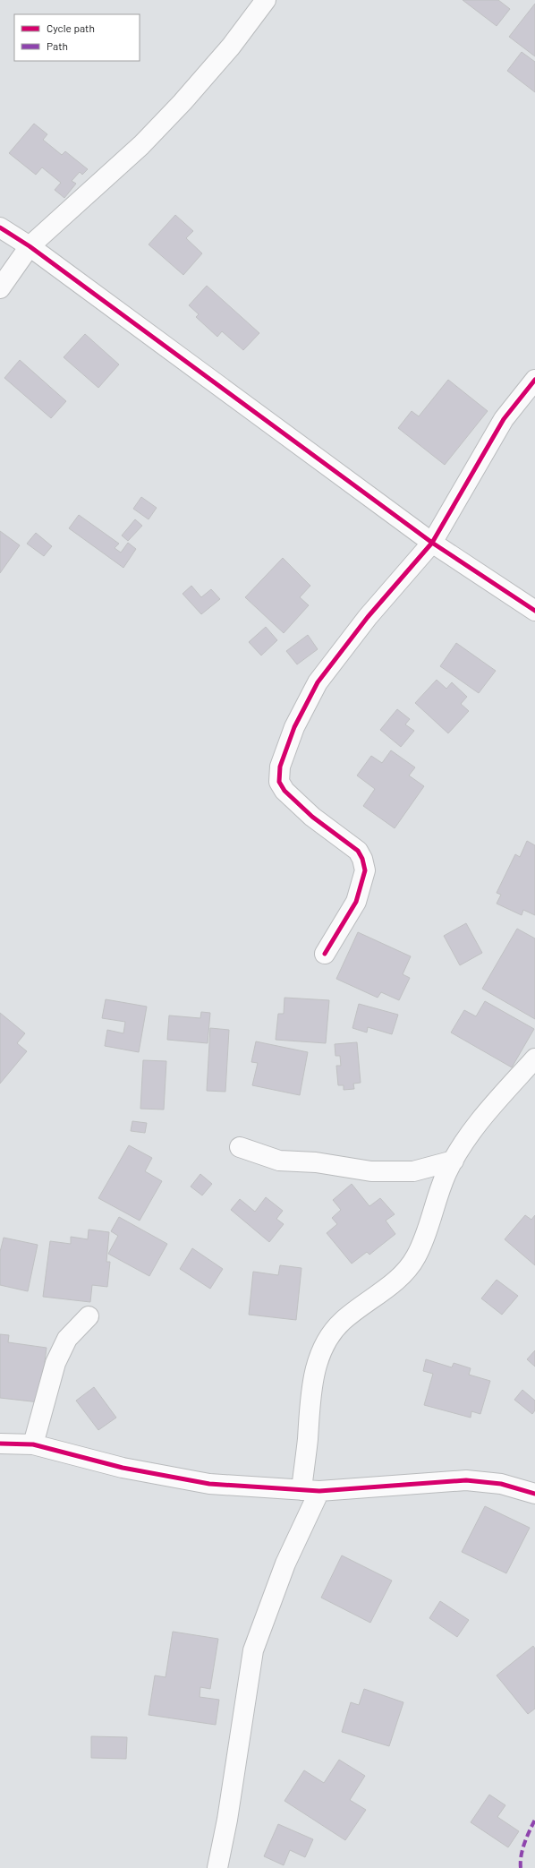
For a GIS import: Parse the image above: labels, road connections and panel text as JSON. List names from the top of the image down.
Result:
{
  "legend": ["Cycle path", "Path"]
}
